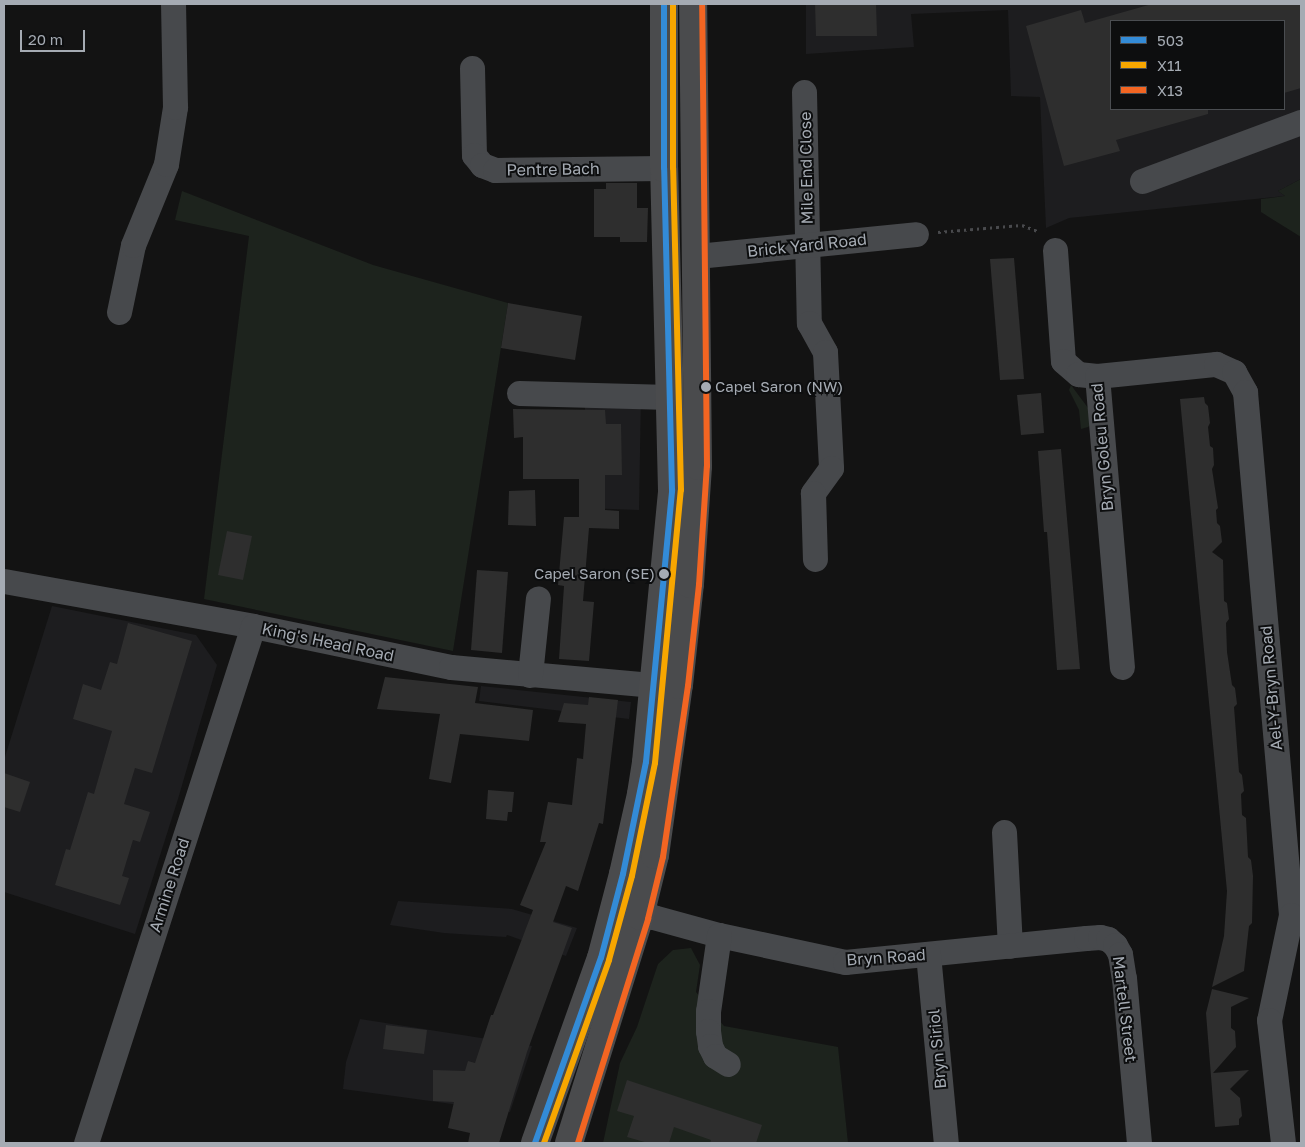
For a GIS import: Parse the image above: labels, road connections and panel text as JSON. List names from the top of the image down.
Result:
{
  "streets": {
    "street": [
      "Mile End Close",
      "Pentre Bach",
      "Brick Yard Road",
      "Bryn Goleu Road",
      "King's Head Road",
      "Ael-Y-Bryn Road",
      "Armine Road",
      "Bryn Road",
      "Martell Street",
      "Bryn Siriol"
    ]
  },
  "crossings": [
    ["Mile End Close", "Brick Yard Road"],
    ["Bryn Goleu Road", "Ael-Y-Bryn Road"],
    ["King's Head Road", "Armine Road"],
    ["Bryn Road", "Martell Street"],
    ["Bryn Road", "Bryn Siriol"]
  ],
  "places": ["Capel Saron (NW)", "Capel Saron (SE)"],
  "lines": ["transit line 503", "transit line X11", "transit line X13"],
  "legend": ["503", "X11", "X13"],
  "scale_bar": "20 m"
}
